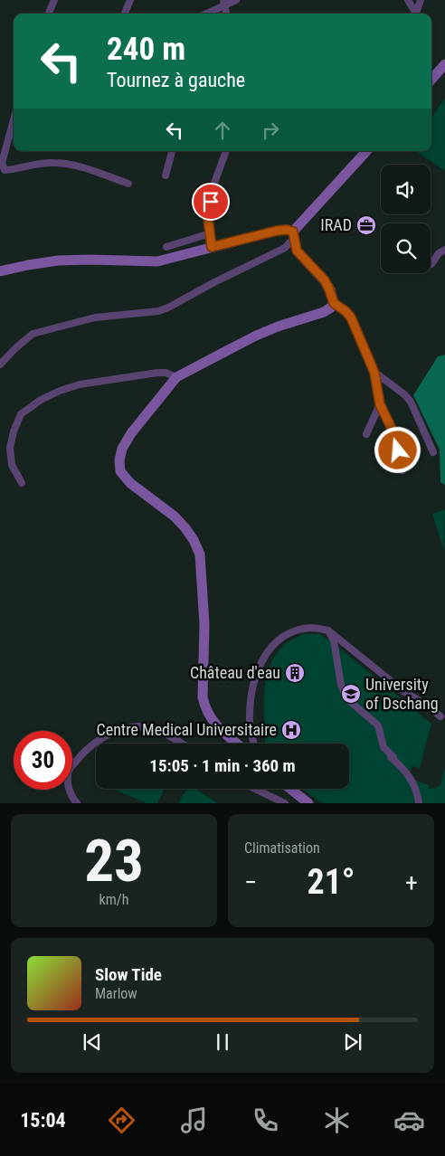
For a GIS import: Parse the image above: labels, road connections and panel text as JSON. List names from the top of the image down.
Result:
{
  "places": {
    "office": ["IRAD"],
    "building": ["Château d'eau"],
    "school or university": ["University of Dschang"],
    "hospital": ["Centre Medical Universitaire"]
  },
  "page": {
    "turn": ["240 m", "Tournez à gauche"],
    "limit": "30",
    "trip": "15:05 · 1 min · 360 m",
    "tile": [
      ["23", "km/h"],
      "Climatisation"
    ],
    "heat": ["−", "21°", "+"],
    "song": ["Slow Tide", "Marlow"],
    "tabs": "15:04"
  }
}
